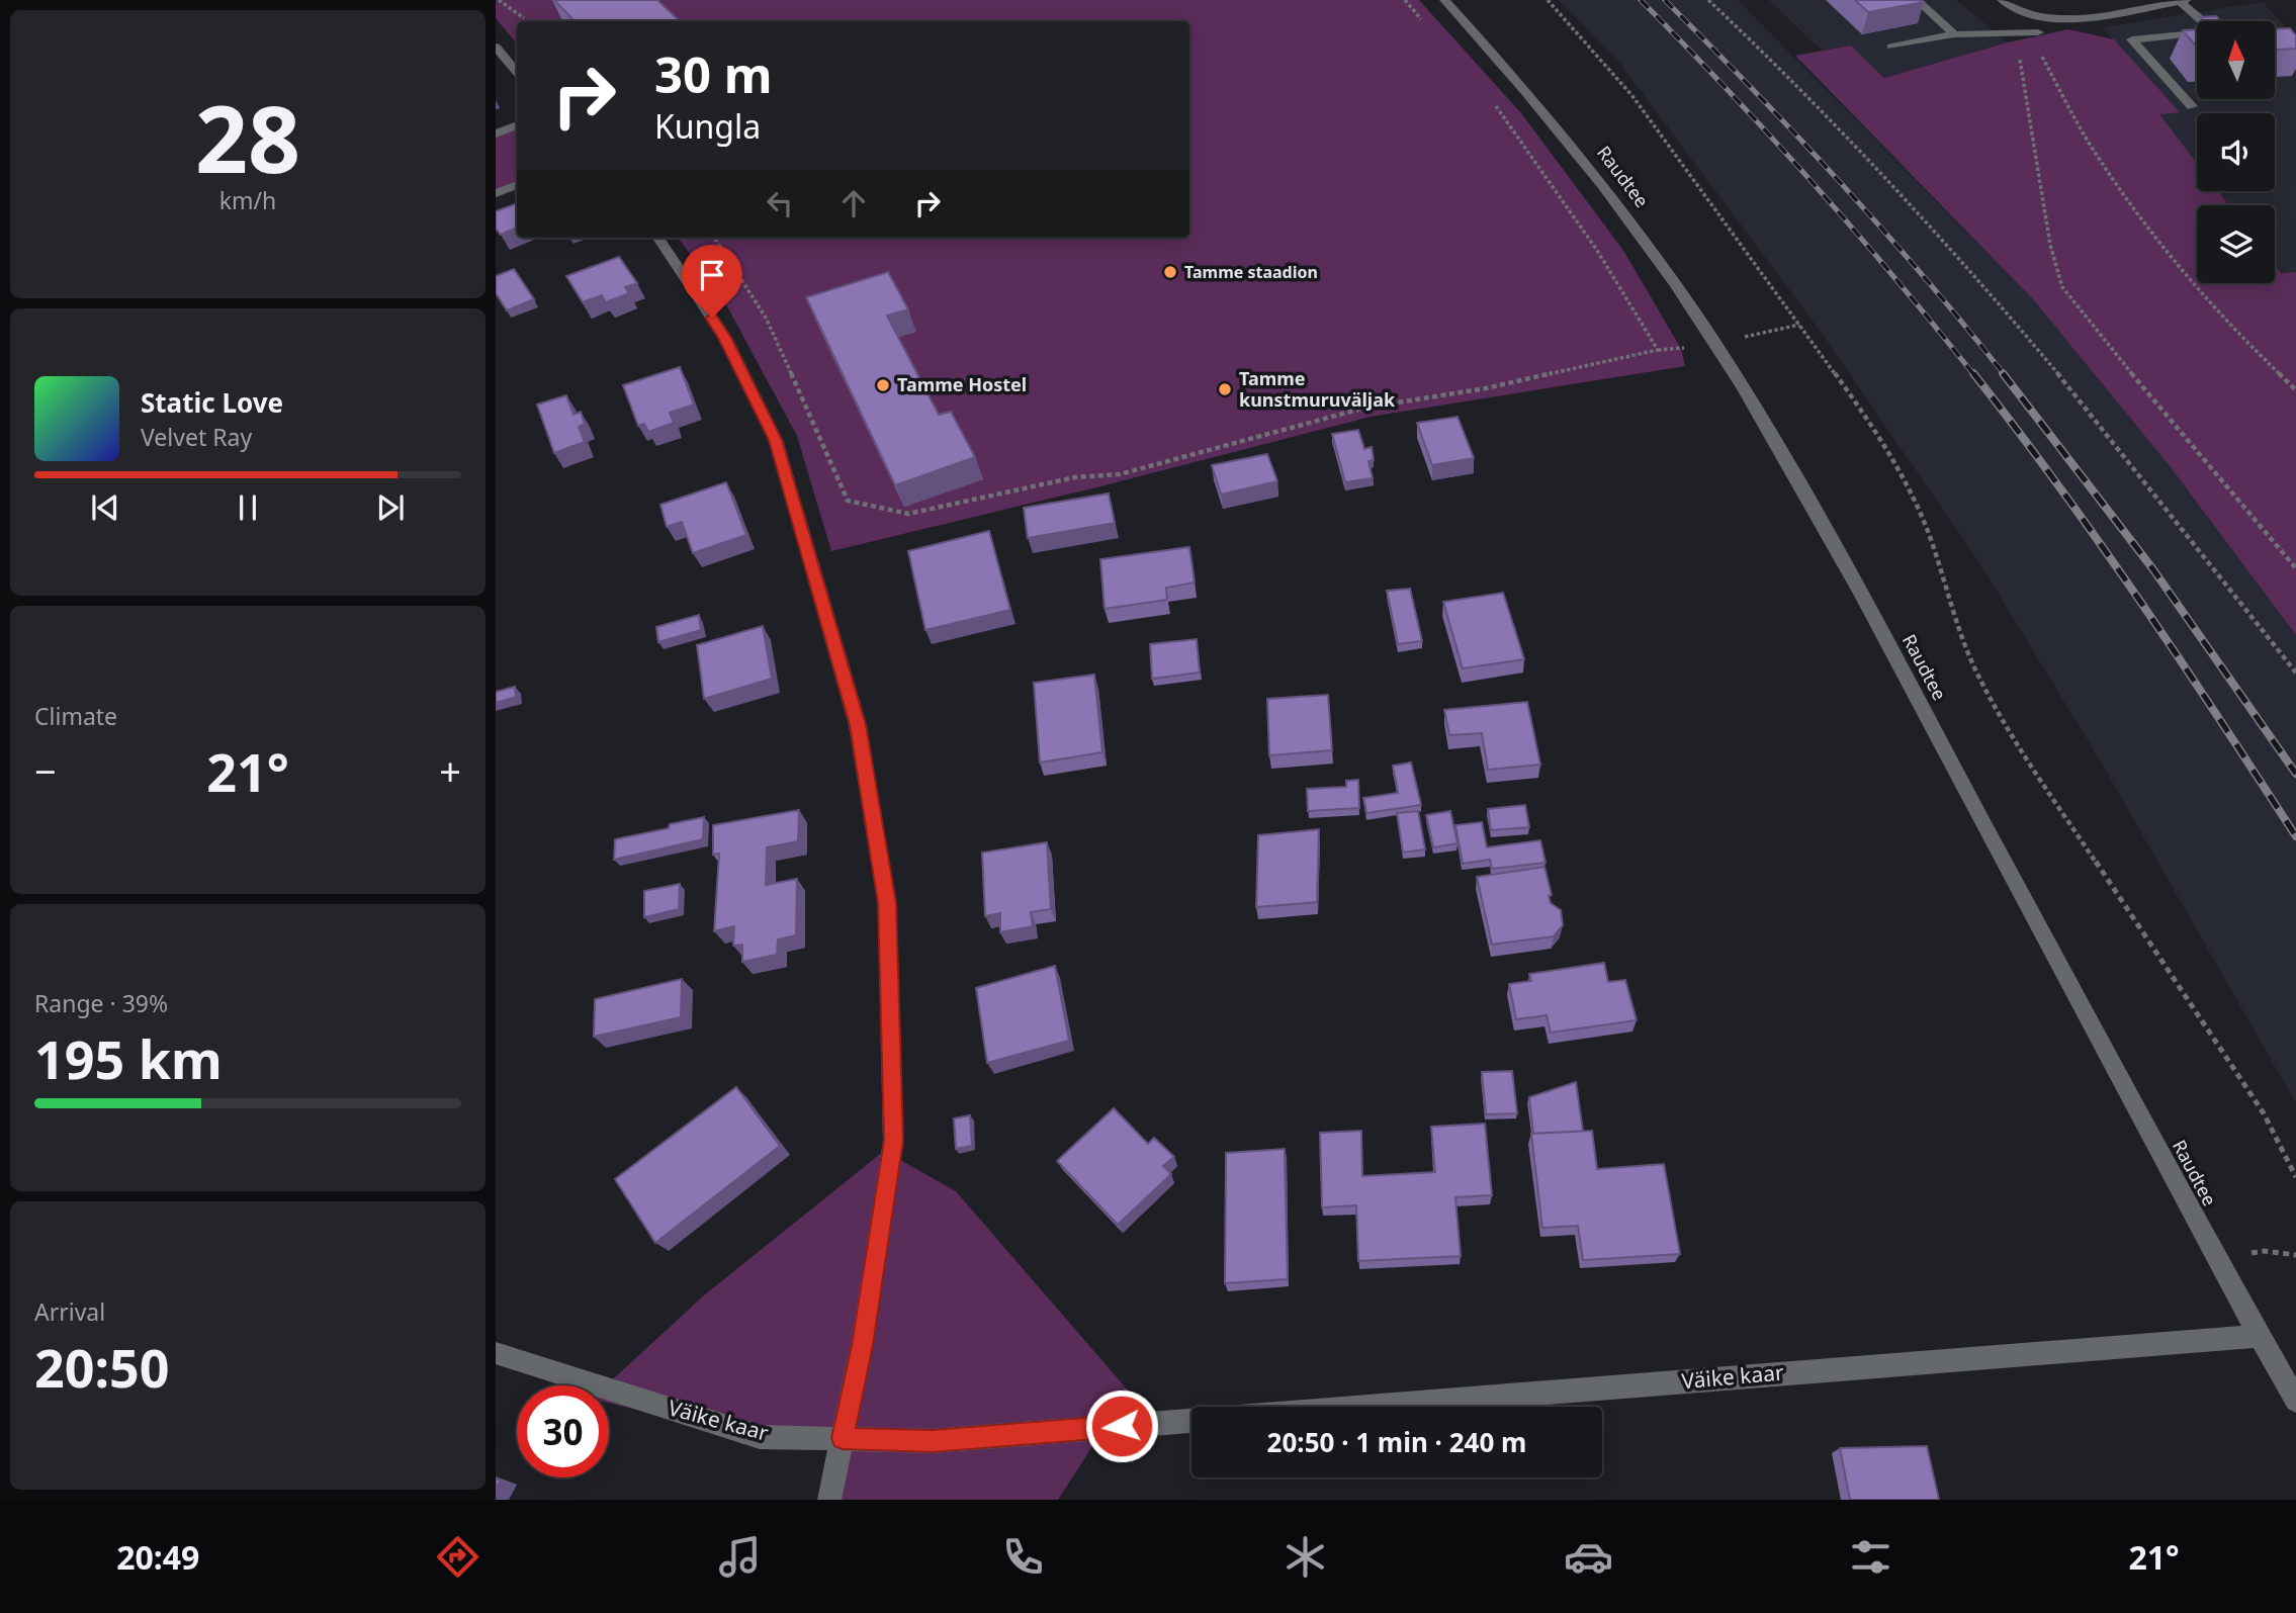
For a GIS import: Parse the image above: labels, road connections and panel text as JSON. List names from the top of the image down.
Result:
{
  "streets": {
    "street": ["Raudtee", "Väike kaar"]
  },
  "crossings": [
    ["Raudtee", "Väike kaar"]
  ],
  "places": ["Tamme staadion", "Tamme Hostel", "Tamme kunstmuruväljak"],
  "north": "top",
  "page": {
    "tile": [
      ["28", "km/h"],
      "Climate",
      ["Range · 39%", "195 km"],
      ["Arrival", "20:50"]
    ],
    "turn": ["30 m", "Kungla"],
    "song": ["Static Love", "Velvet Ray"],
    "heat": ["−", "21°", "+"],
    "limit": "30",
    "trip": "20:50 · 1 min · 240 m",
    "tabs": ["20:49", "21°"]
  }
}
